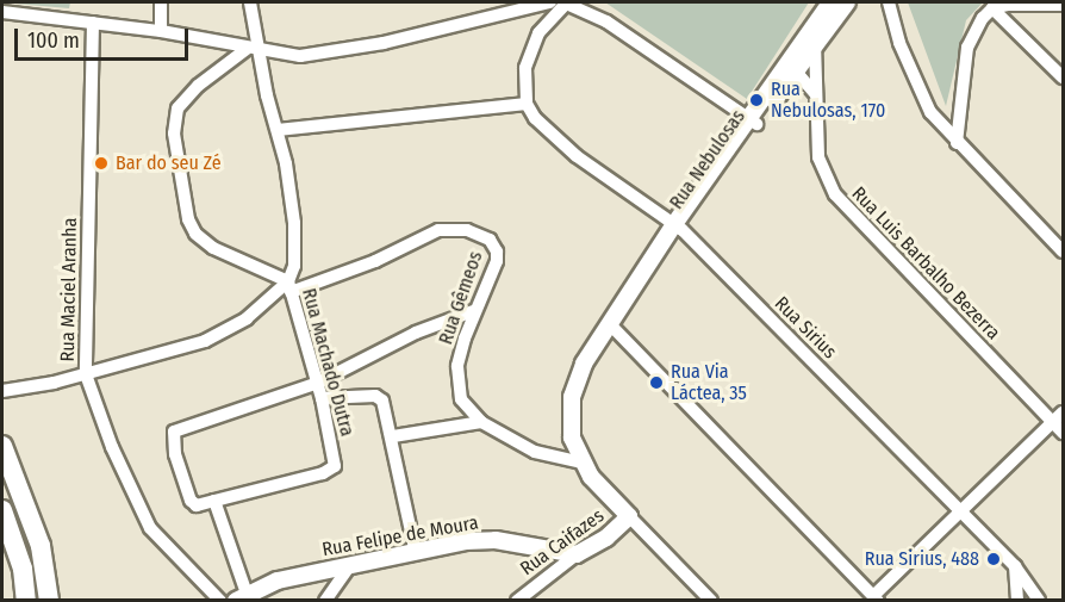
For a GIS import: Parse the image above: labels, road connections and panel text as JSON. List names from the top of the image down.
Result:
{
  "streets": {
    "street": [
      "Rua Nebulosas",
      "Rua Luis Barbalho Bezerra",
      "Rua Maciel Aranha",
      "Rua Gêmeos",
      "Rua Sirius",
      "Rua Machado Dutra",
      "Rua Felipe de Moura",
      "Rua Caifazes"
    ]
  },
  "crossings": [
    ["Rua Nebulosas", "Rua Luis Barbalho Bezerra"],
    ["Rua Nebulosas", "Rua Gêmeos"],
    ["Rua Nebulosas", "Rua Sirius"],
    ["Rua Nebulosas", "Rua Caifazes"],
    ["Rua Gêmeos", "Rua Machado Dutra"],
    ["Rua Felipe de Moura", "Rua Caifazes"]
  ],
  "places": [
    "Rua Nebulosas, 170",
    "Bar do seu Zé",
    "Rua Via Láctea, 35",
    "Rua Sirius, 488"
  ],
  "scale_bar": "100 m"
}
